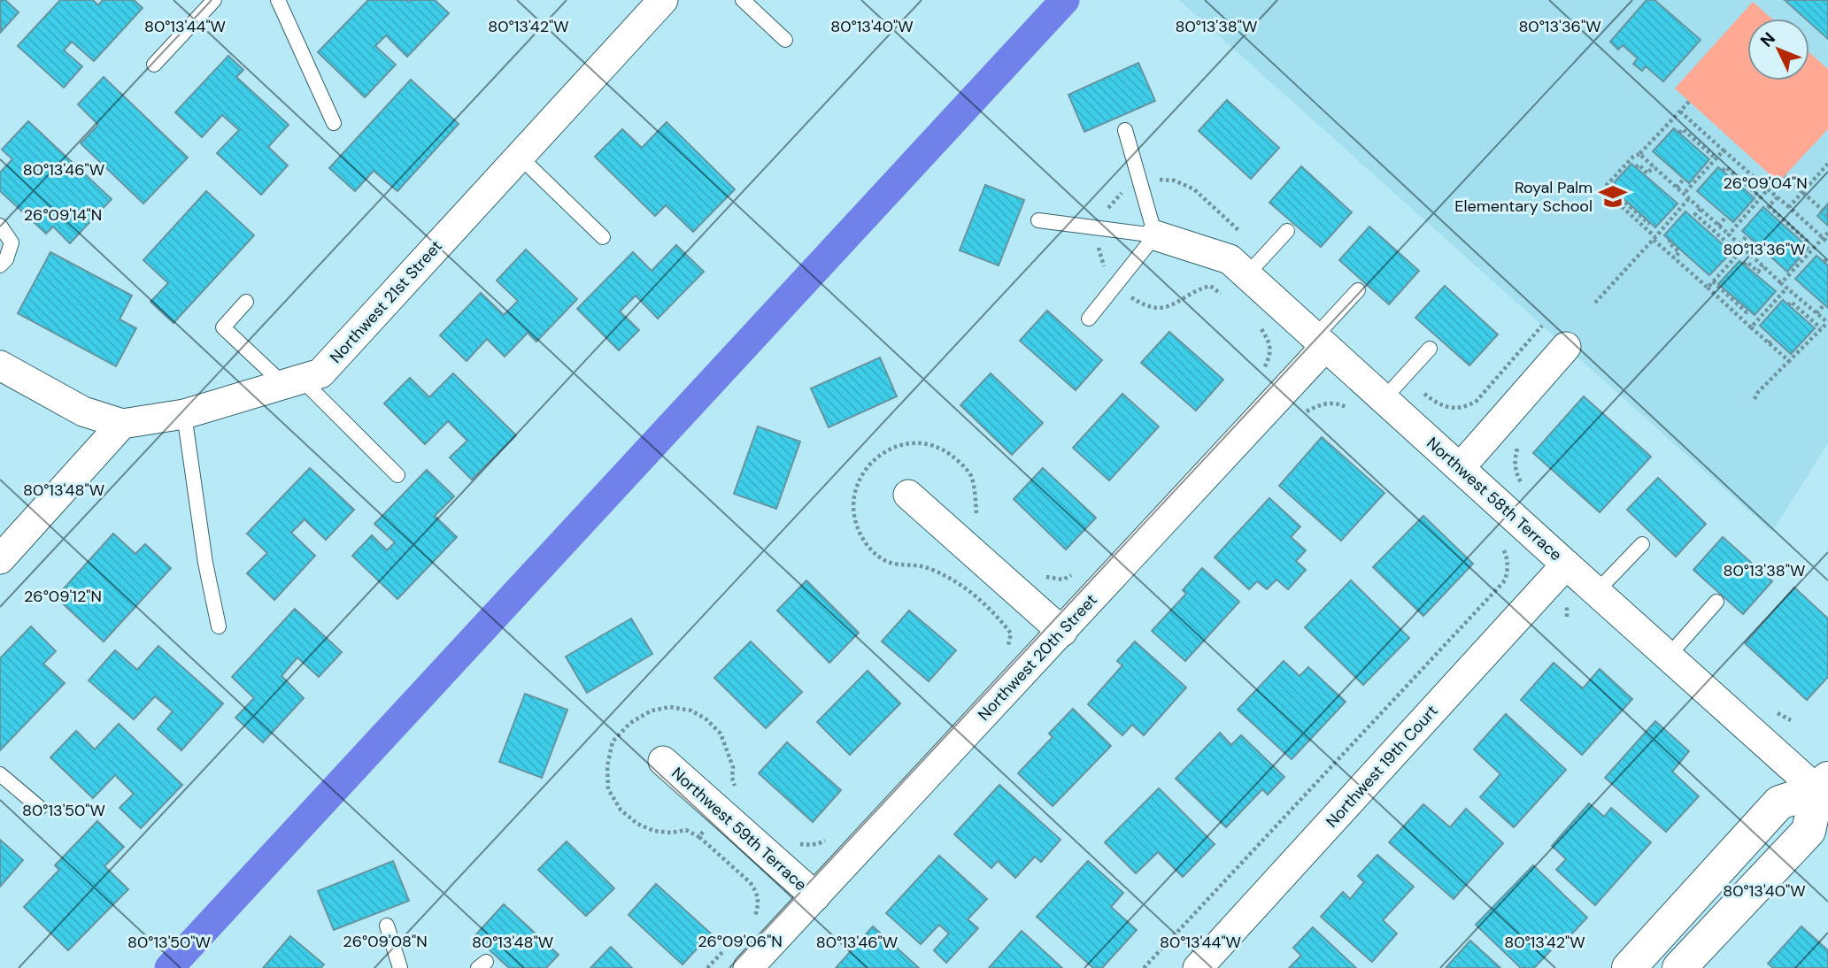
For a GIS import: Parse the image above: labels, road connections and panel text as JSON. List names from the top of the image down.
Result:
{
  "streets": {
    "street": [
      "Northwest 21st Street",
      "Northwest 58th Terrace",
      "Northwest 20th Street",
      "Northwest 19th Court",
      "Northwest 59th Terrace"
    ]
  },
  "crossings": [
    ["Northwest 58th Terrace", "Northwest 20th Street"],
    ["Northwest 58th Terrace", "Northwest 19th Court"],
    ["Northwest 20th Street", "Northwest 59th Terrace"]
  ],
  "places": {
    "school or university": ["Royal Palm Elementary School"]
  },
  "north": "top left",
  "coordinates": [
    "80°13'44\"W",
    "80°13'42\"W",
    "80°13'40\"W",
    "80°13'38\"W",
    "80°13'36\"W",
    "80°13'46\"W",
    "26°09'04\"N",
    "26°09'14\"N",
    "80°13'48\"W",
    "26°09'12\"N",
    "80°13'50\"W",
    "26°09'08\"N",
    "26°09'06\"N"
  ]
}
